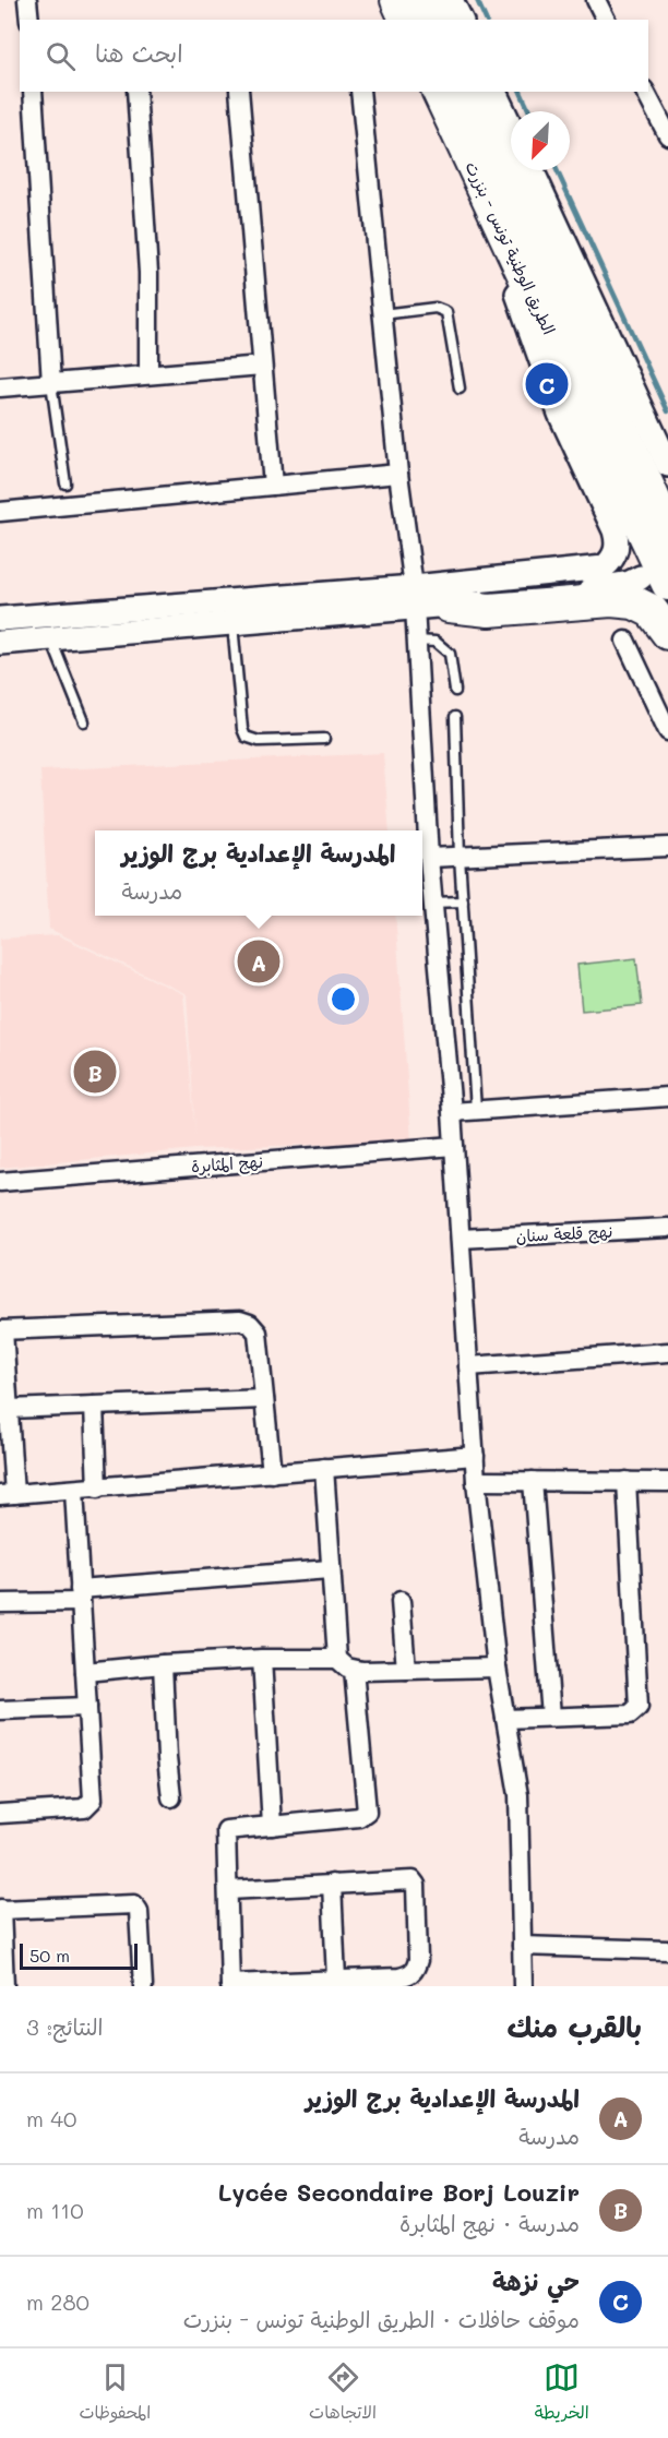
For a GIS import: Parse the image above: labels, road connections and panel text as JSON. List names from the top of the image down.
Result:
{
  "streets": {
    "highway": ["الطريق الوطنية تونس - بنزرت"],
    "street": ["نهج المثابرة", "نهج قلعة سنان"]
  },
  "scale_bar": "50 m",
  "north": "bottom left",
  "page": {
    "search": "ابحث هنا",
    "pins": ["C", "A", "B"],
    "popup": ["المدرسة الإعدادية برج الوزير", "مدرسة"],
    "scale": "50 m",
    "heading": ["بالقرب منك", "النتائج: 3"],
    "list": [
      {
        "mark": "A",
        "name": "المدرسة الإعدادية برج الوزير",
        "note": "مدرسة",
        "value": "40 m"
      },
      {
        "mark": "B",
        "name": "Lycée Secondaire Borj Louzir",
        "note": "مدرسة · نهج المثابرة",
        "value": "110 m"
      },
      {
        "mark": "C",
        "name": "حي نزهة",
        "note": "موقف حافلات · الطريق الوطنية تونس - بنزرت",
        "value": "280 m"
      }
    ],
    "nav": ["الخريطة", "الاتجاهات", "المحفوظات"]
  }
}
